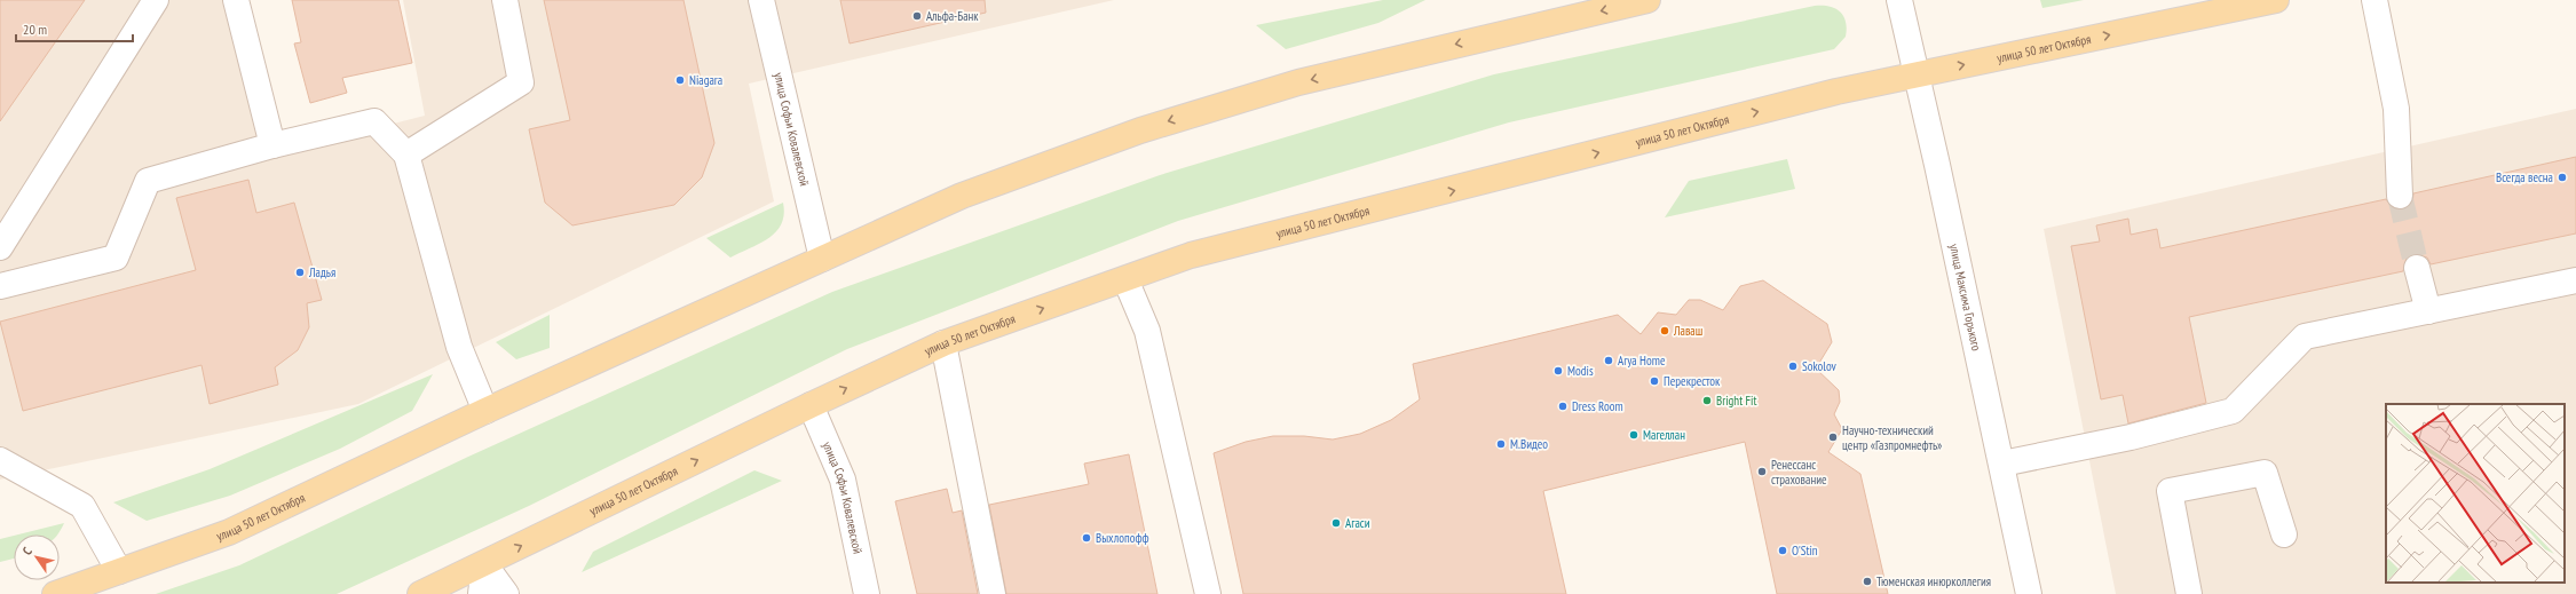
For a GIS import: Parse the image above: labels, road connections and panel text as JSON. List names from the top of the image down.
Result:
{
  "streets": {
    "main road": ["улица 50 лет Октября"],
    "street": ["улица Софьи Ковалевской", "улица Максима Горького"]
  },
  "crossings": [
    ["улица 50 лет Октября", "улица Софьи Ковалевской"],
    ["улица 50 лет Октября", "улица Максима Горького"]
  ],
  "places": [
    "Альфа-Банк",
    "Niagara",
    "Всегда весна",
    "Ладья",
    "Лаваш",
    "Arya Home",
    "Sokolov",
    "Modis",
    "Перекресток",
    "Bright Fit",
    "Dress Room",
    "Магеллан",
    "Научно-технический центр «Газпромнефть»",
    "М.Видео",
    "Ренессанс страхование",
    "Агаси",
    "Выхлопофф",
    "O'Stin",
    "Тюменская инюрколлегия"
  ],
  "scale_bar": "20 m",
  "north": "top left"
}
